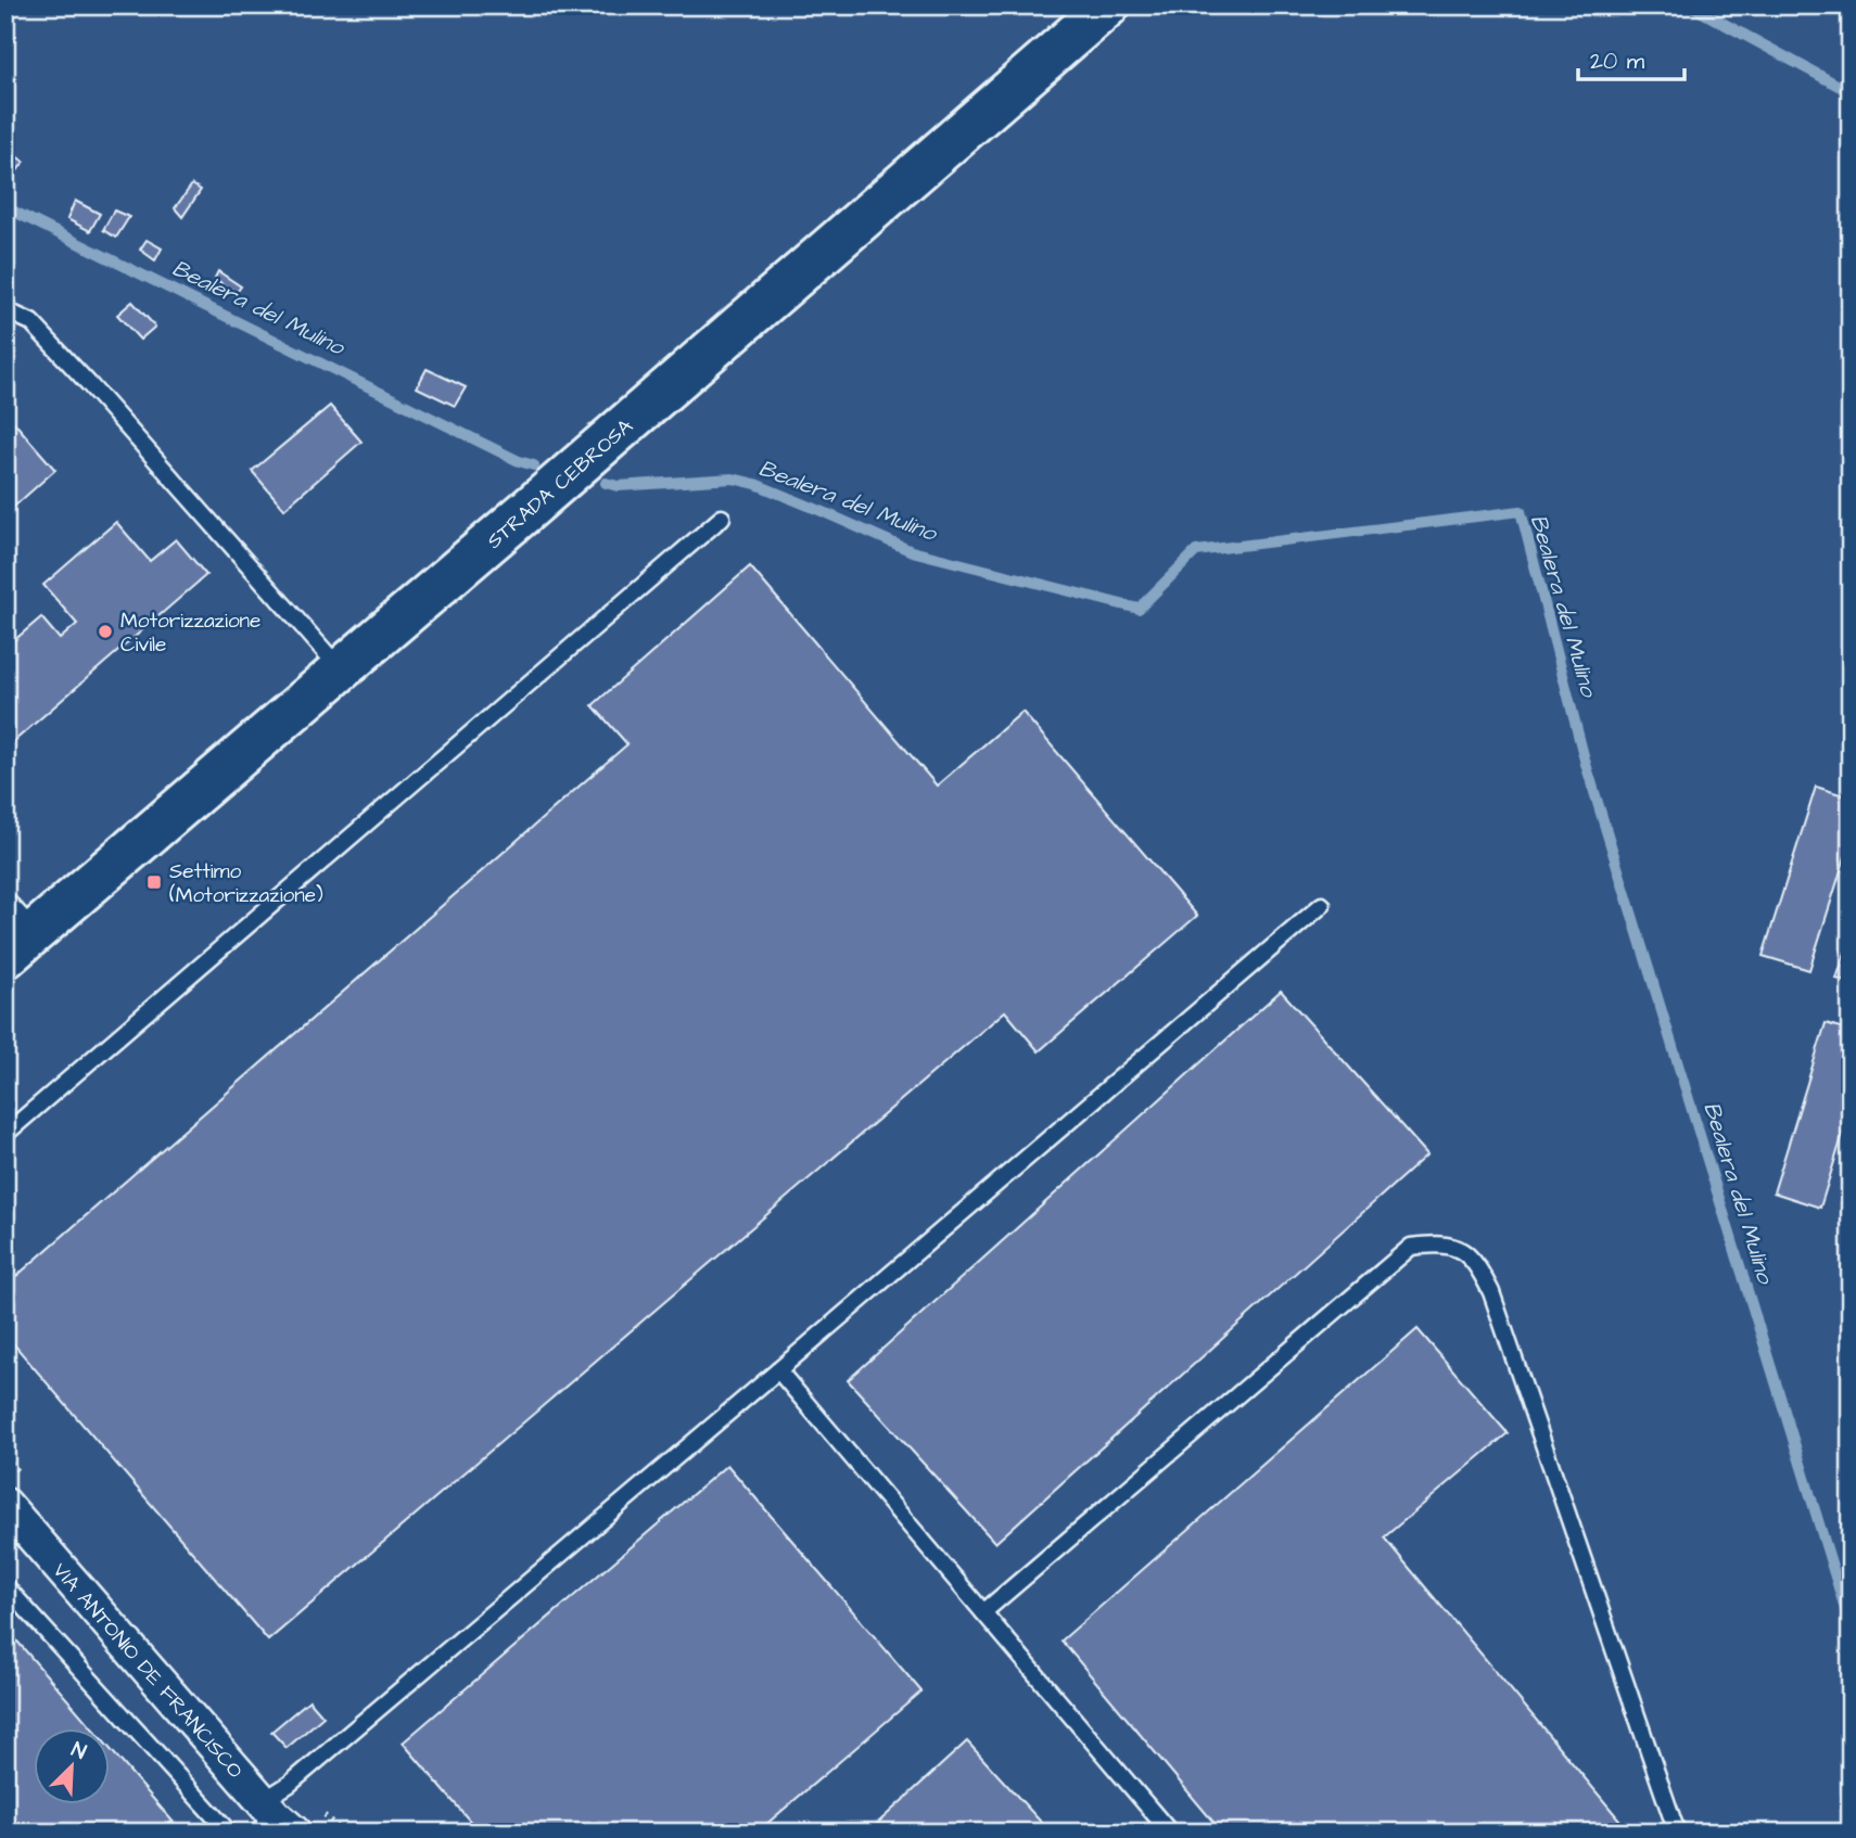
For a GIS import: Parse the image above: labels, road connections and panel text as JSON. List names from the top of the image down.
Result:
{
  "streets": {
    "main road": ["STRADA CEBROSA"],
    "street": ["VIA ANTONIO DE FRANCISCO"]
  },
  "water": ["Bealera del Mulino"],
  "places": {
    "other": ["Motorizzazione Civile"],
    "transit": ["Settimo (Motorizzazione)"]
  },
  "scale_bar": "20 m",
  "north": "top right"
}
